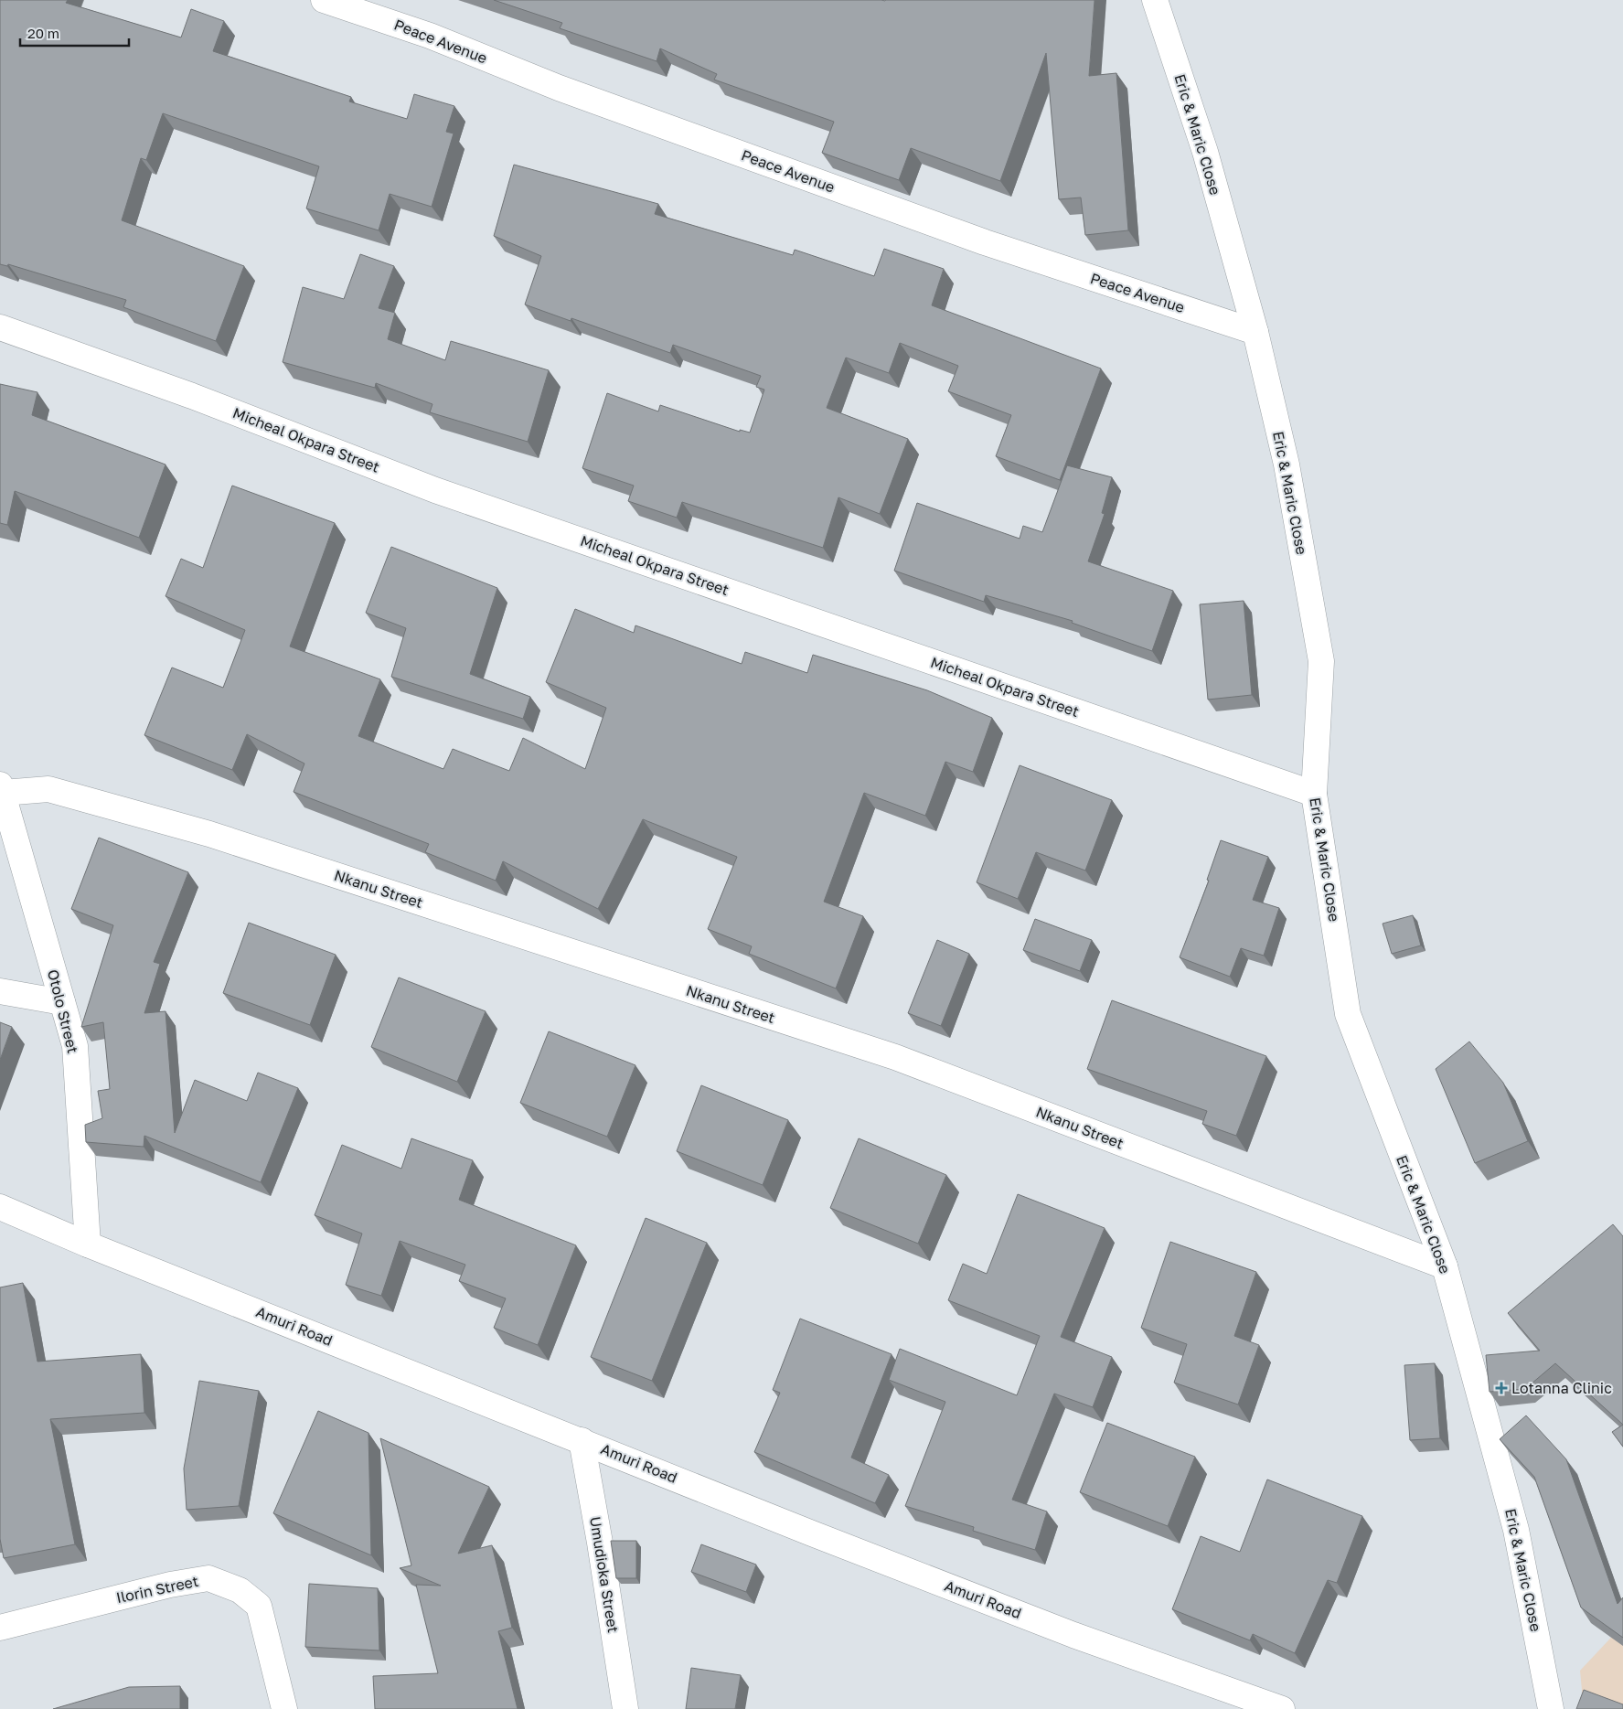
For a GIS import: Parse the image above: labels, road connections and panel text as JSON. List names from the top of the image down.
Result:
{
  "streets": {
    "street": [
      "Peace Avenue",
      "Eric & Maric Close",
      "Micheal Okpara Street",
      "Nkanu Street",
      "Otolo Street",
      "Amuri Road",
      "Umudioka Street",
      "Ilorin Street"
    ]
  },
  "crossings": [
    ["Peace Avenue", "Eric & Maric Close"],
    ["Eric & Maric Close", "Micheal Okpara Street"],
    ["Eric & Maric Close", "Nkanu Street"],
    ["Nkanu Street", "Otolo Street"],
    ["Otolo Street", "Amuri Road"],
    ["Amuri Road", "Umudioka Street"]
  ],
  "places": {
    "health": ["Lotanna Clinic"]
  },
  "scale_bar": "20 m"
}
